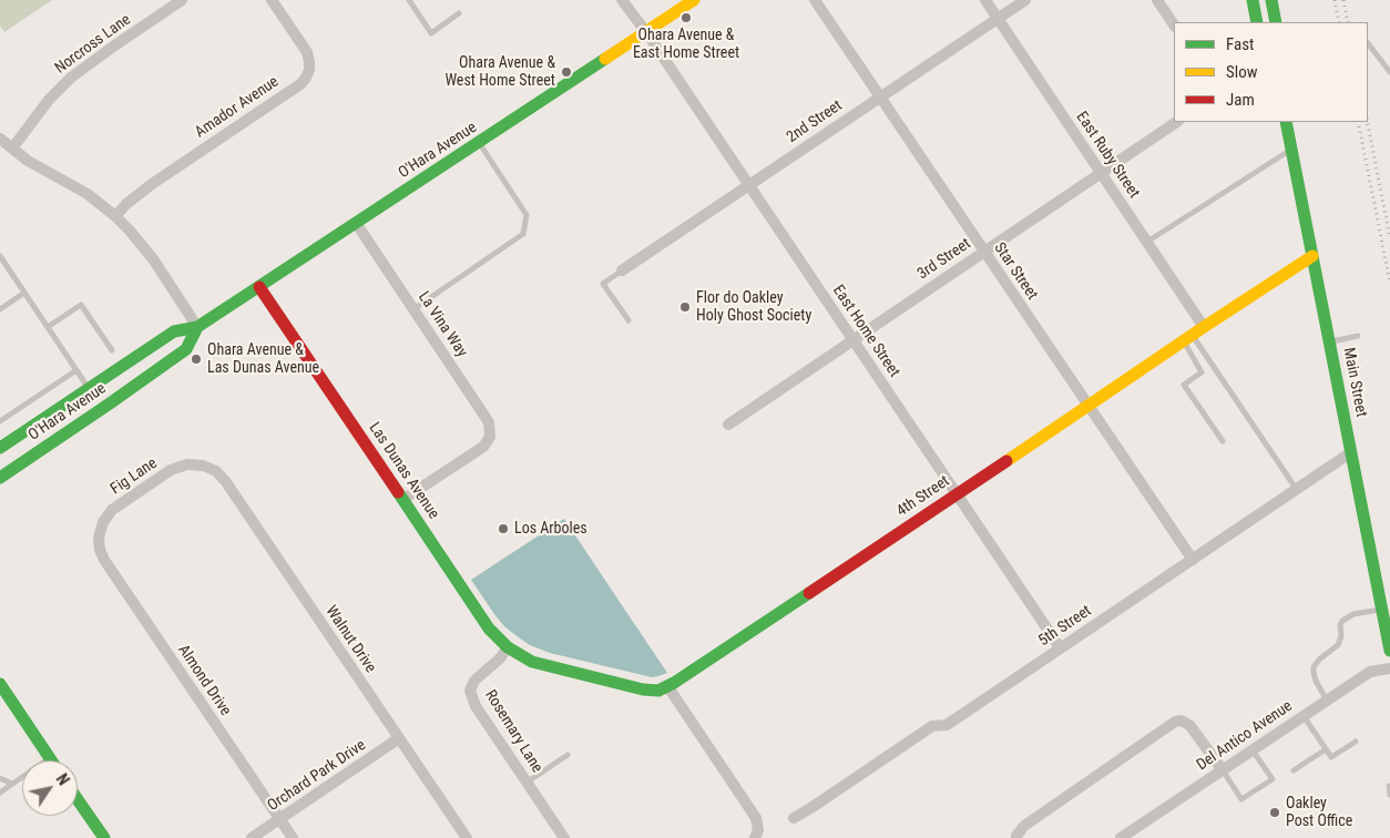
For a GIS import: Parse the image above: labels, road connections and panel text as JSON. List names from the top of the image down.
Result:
{
  "streets": {
    "main road": [
      "O'Hara Avenue",
      "Main Street",
      "Las Dunas Avenue",
      "4th Street"
    ],
    "street": [
      "Norcross Lane",
      "Amador Avenue",
      "2nd Street",
      "East Ruby Street",
      "3rd Street",
      "Star Street",
      "La Vina Way",
      "East Home Street",
      "Fig Lane",
      "5th Street",
      "Walnut Drive",
      "Almond Drive",
      "Rosemary Lane",
      "Del Antico Avenue",
      "Orchard Park Drive"
    ]
  },
  "crossings": [
    ["2nd Street", "East Ruby Street"],
    ["2nd Street", "Star Street"],
    ["2nd Street", "East Home Street"],
    ["O'Hara Avenue", "La Vina Way"],
    ["O'Hara Avenue", "East Home Street"],
    ["O'Hara Avenue", "Las Dunas Avenue"],
    ["East Ruby Street", "3rd Street"],
    ["East Ruby Street", "4th Street"],
    ["3rd Street", "Star Street"],
    ["3rd Street", "East Home Street"],
    ["Star Street", "4th Street"],
    ["Star Street", "5th Street"],
    ["La Vina Way", "Las Dunas Avenue"],
    ["East Home Street", "4th Street"],
    ["East Home Street", "5th Street"],
    ["Main Street", "4th Street"],
    ["Main Street", "5th Street"],
    ["Las Dunas Avenue", "4th Street"],
    ["Las Dunas Avenue", "Rosemary Lane"],
    ["Fig Lane", "Walnut Drive"],
    ["Fig Lane", "Almond Drive"],
    ["Walnut Drive", "Orchard Park Drive"],
    ["Almond Drive", "Orchard Park Drive"]
  ],
  "places": [
    "Ohara Avenue & East Home Street",
    "Ohara Avenue & West Home Street",
    "Flor do Oakley Holy Ghost Society",
    "Ohara Avenue & Las Dunas Avenue",
    "Los Arboles",
    "Oakley Post Office"
  ],
  "legend": ["Fast", "Slow", "Jam"],
  "north": "top right"
}
